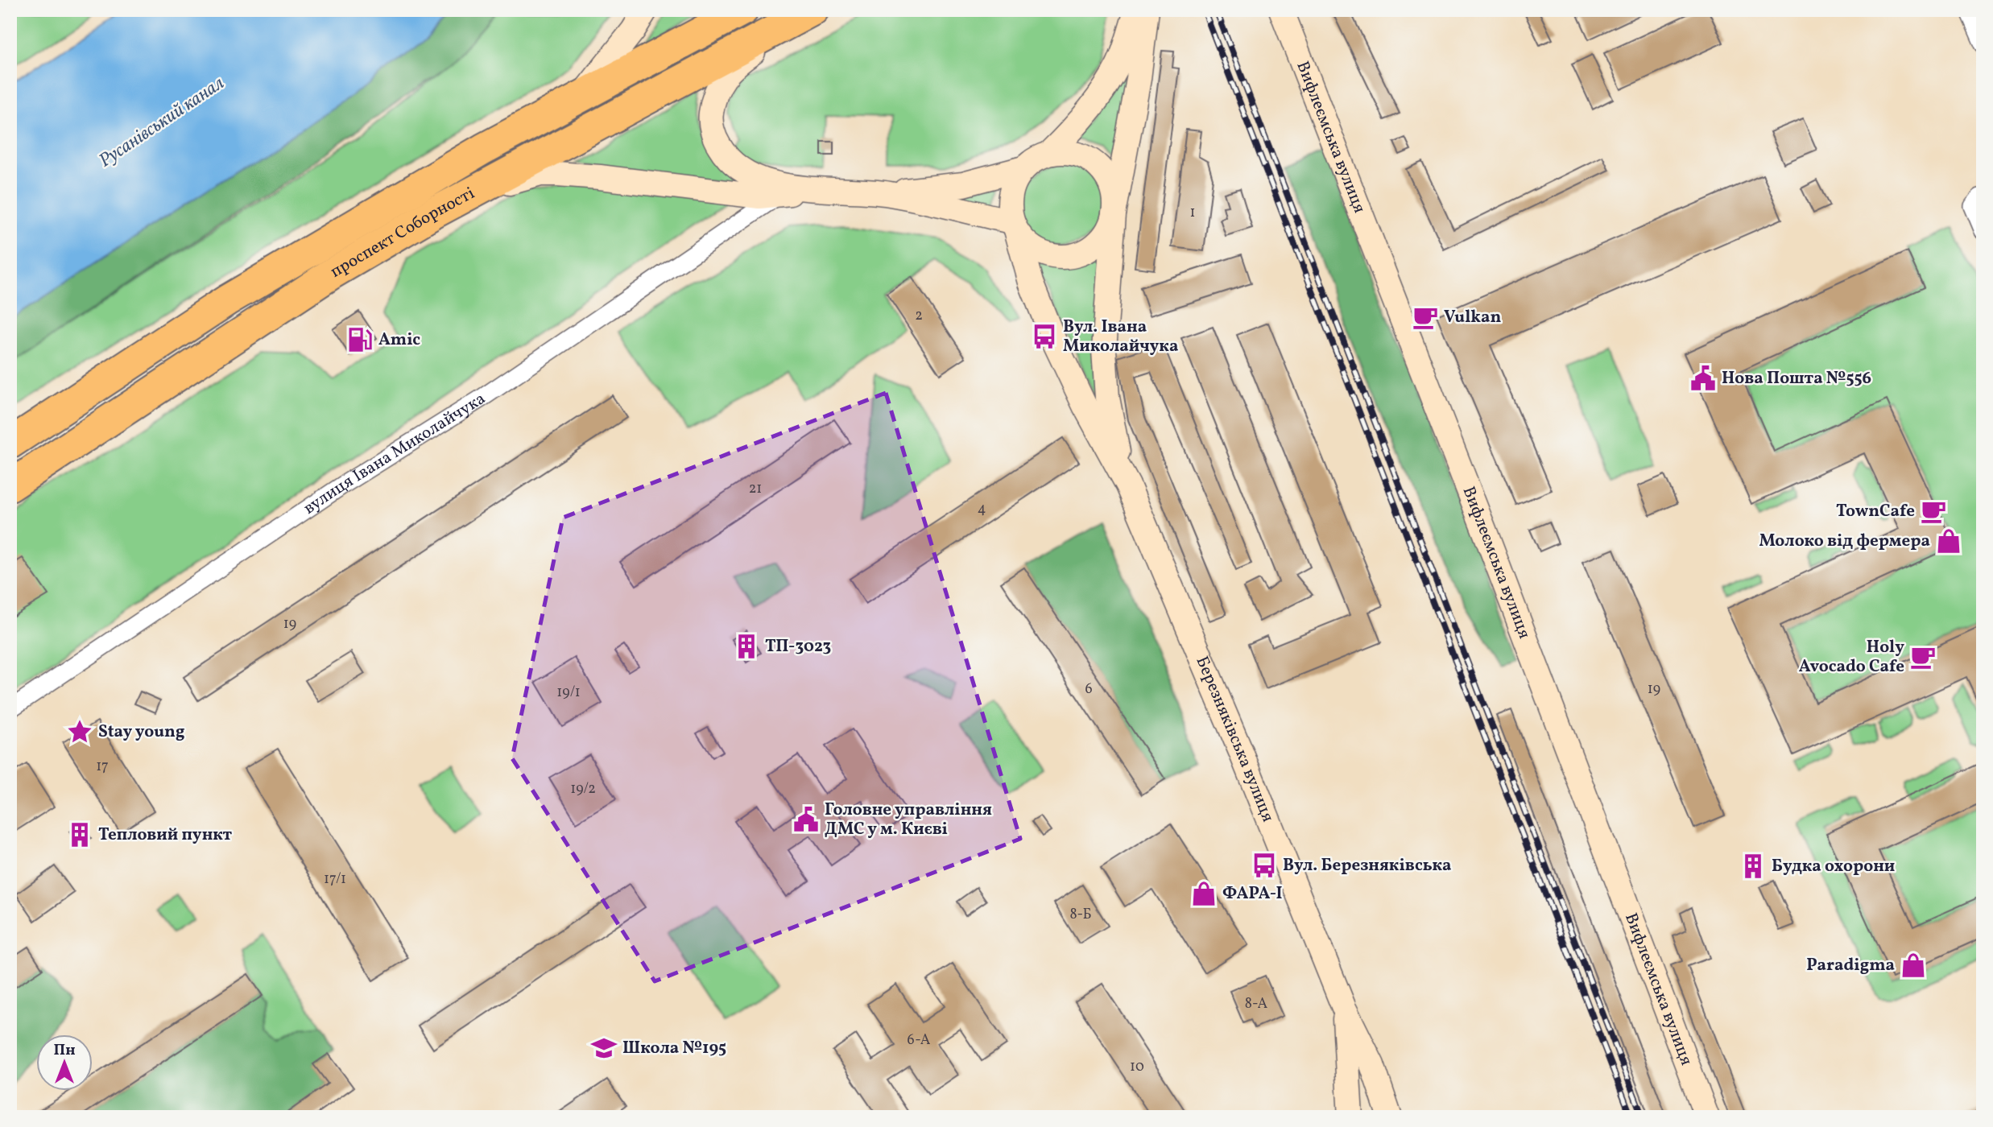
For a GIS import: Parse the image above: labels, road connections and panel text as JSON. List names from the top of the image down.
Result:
{
  "streets": {
    "highway": ["проспект Соборності"],
    "street": ["Вифлеємська вулиця", "вулиця Івана Миколайчука", "Березняківська вулиця"]
  },
  "crossings": [
    ["проспект Соборності", "вулиця Івана Миколайчука"],
    ["вулиця Івана Миколайчука", "Березняківська вулиця"]
  ],
  "water": ["Русанівський канал"],
  "places": {
    "cafe": ["Vulkan", "TownCafe", "Holy Avocado Cafe"],
    "bus stop": ["Вул. Івана Миколайчука", "Вул. Березняківська"],
    "fuel station": ["Amic"],
    "public building": ["Нова Пошта №556", "Головне управління ДМС у м. Києві"],
    "shop": ["Молоко від фермера", "ФАРА-І", "Paradigma"],
    "building": ["ТП-3023", "Тепловий пункт", "Будка охорони"],
    "place": ["Stay young"],
    "school or university": ["Школа №195"]
  },
  "house_numbers": [
    "1",
    "2",
    "21",
    "4",
    "19",
    "6",
    "19",
    "19/1",
    "17",
    "19/2",
    "17/1",
    "8-Б",
    "8-А",
    "6-А",
    "10"
  ],
  "north": "top"
}
